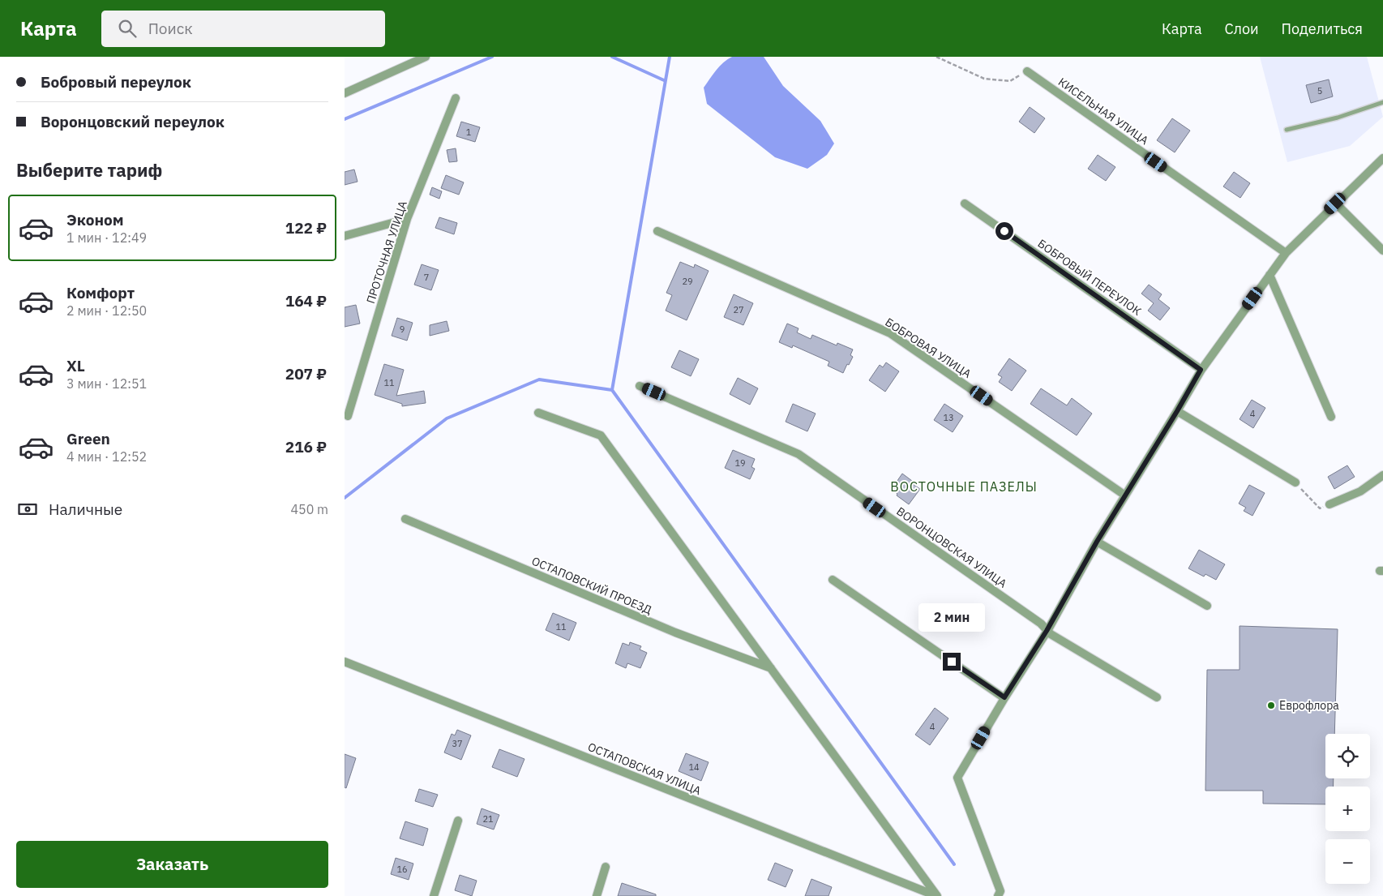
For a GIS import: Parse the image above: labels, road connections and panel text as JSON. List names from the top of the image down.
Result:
{
  "streets": {
    "street": [
      "КИСЕЛЬНАЯ УЛИЦА",
      "ПРОТОЧНАЯ УЛИЦА",
      "БОБРОВЫЙ ПЕРЕУЛОК",
      "БОБРОВАЯ УЛИЦА",
      "ВОРОНЦОВСКАЯ УЛИЦА",
      "ОСТАПОВСКИЙ ПРОЕЗД",
      "ОСТАПОВСКАЯ УЛИЦА"
    ]
  },
  "districts": ["ВОСТОЧНЫЕ ПАЗЕЛЫ"],
  "places": ["Еврофлора"],
  "house_numbers": [
    "5",
    "1",
    "7",
    "29",
    "27",
    "9",
    "11",
    "4",
    "13",
    "19",
    "11",
    "4",
    "37",
    "14",
    "21",
    "16"
  ],
  "page": {
    "header": "Карта",
    "search": "Поиск",
    "nav": ["Карта", "Слои", "Поделиться"],
    "banner": ["Бобровый переулок", "Воронцовский переулок"],
    "heading": "Выберите тариф",
    "list": [
      {
        "name": "Эконом",
        "note": "1 мин · 12:49",
        "value": "122 ₽"
      },
      {
        "name": "Комфорт",
        "note": "2 мин · 12:50",
        "value": "164 ₽"
      },
      {
        "name": "XL",
        "note": "3 мин · 12:51",
        "value": "207 ₽"
      },
      {
        "name": "Green",
        "note": "4 мин · 12:52",
        "value": "216 ₽"
      }
    ],
    "pay": ["Наличные", "450 m"],
    "bubble": "2 мин",
    "map_buttons": ["+", "−"],
    "buttons": "Заказать"
  }
}
